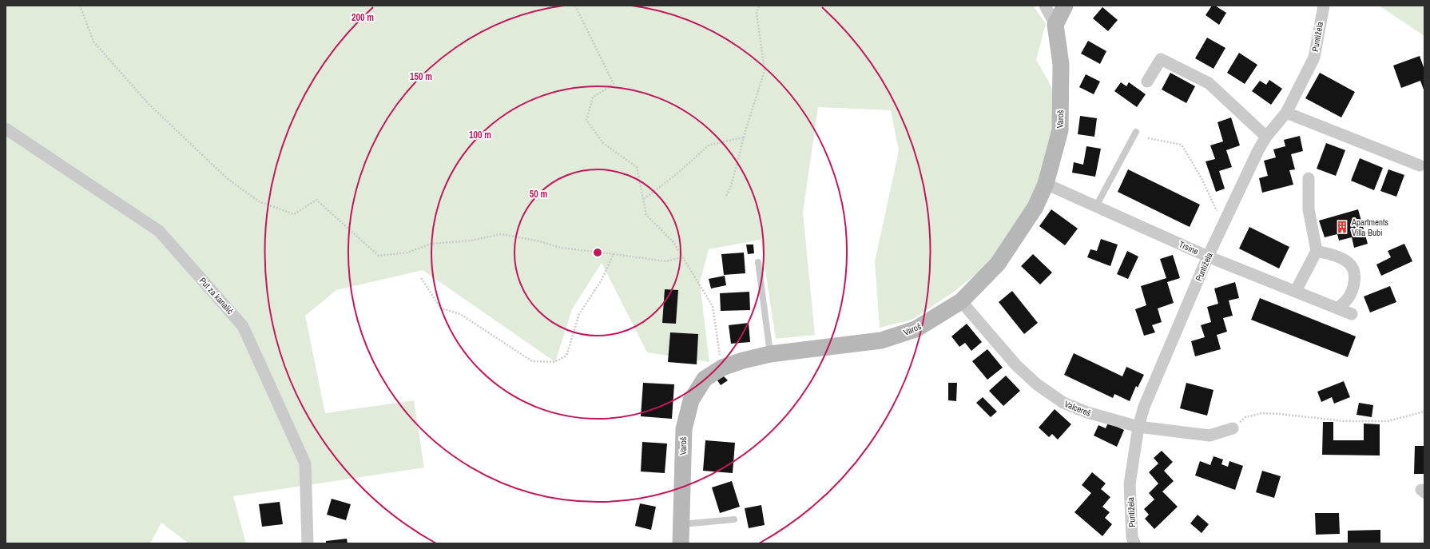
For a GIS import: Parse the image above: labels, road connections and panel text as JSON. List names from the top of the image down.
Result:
{
  "streets": {
    "main road": ["Varoš"],
    "street": [
      "Puntižela",
      "Trsine",
      "Put za kanalić",
      "Valcereš"
    ]
  },
  "crossings": [
    ["Puntižela", "Trsine"],
    ["Puntižela", "Valcereš"],
    ["Varoš", "Trsine"],
    ["Varoš", "Valcereš"]
  ],
  "places": {
    "building": ["Apartments Villa Bubi"]
  },
  "rings": [
    "200 m",
    "150 m",
    "100 m",
    "50 m"
  ]
}
